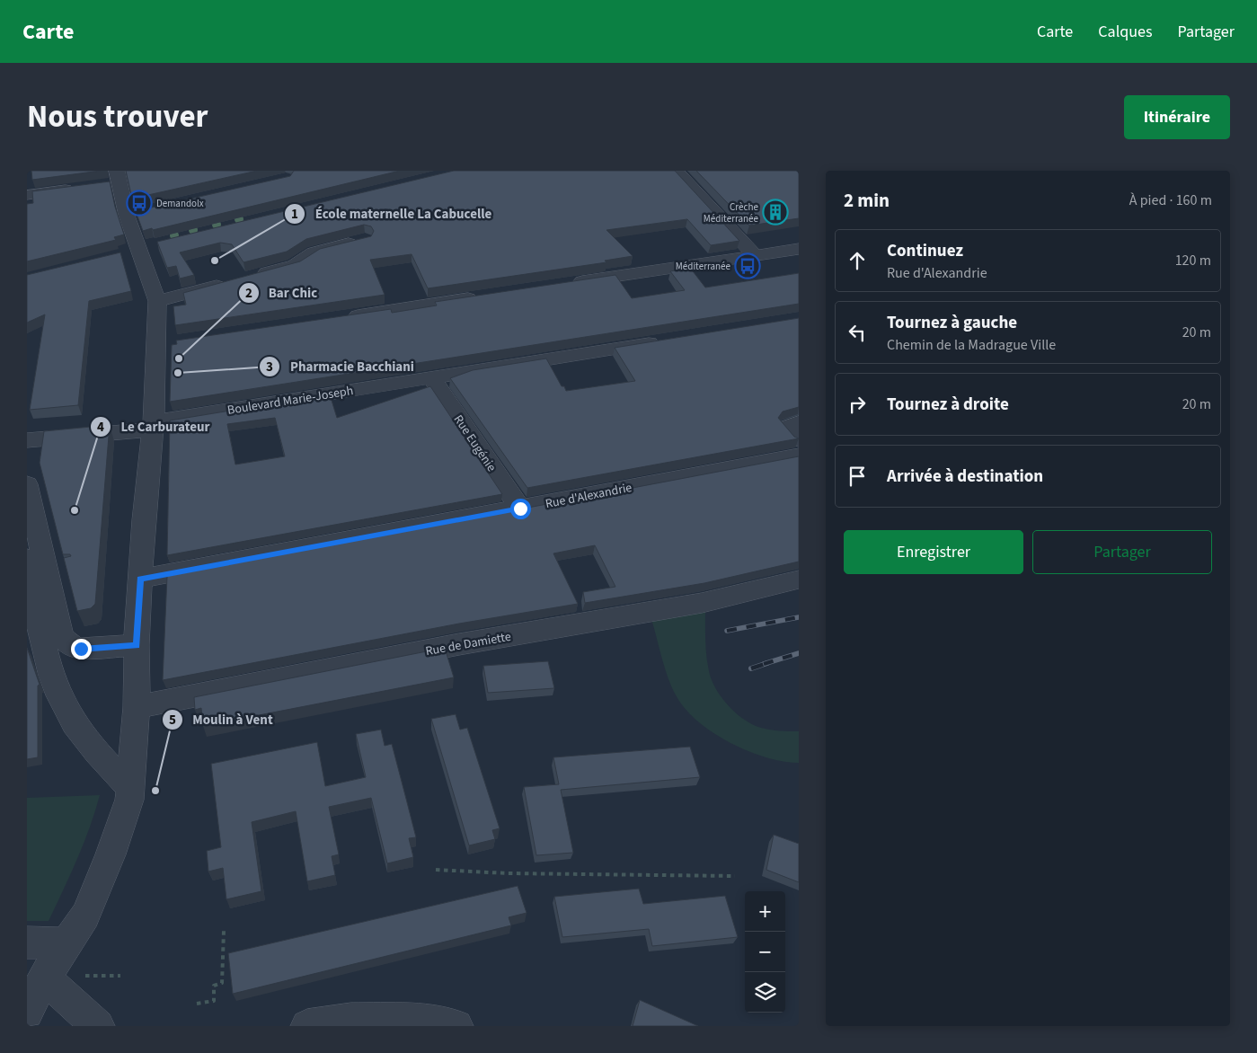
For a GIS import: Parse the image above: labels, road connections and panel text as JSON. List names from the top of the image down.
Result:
{
  "streets": {
    "street": [
      "Boulevard Marie-Joseph",
      "Rue Eugénie",
      "Rue d'Alexandrie",
      "Rue de Damiette"
    ]
  },
  "crossings": [
    ["Boulevard Marie-Joseph", "Rue Eugénie"],
    ["Rue Eugénie", "Rue d'Alexandrie"]
  ],
  "places": {
    "bus stop": ["Demandolx", "Méditerranée"],
    "building": ["Crèche Méditerranée"],
    "other": [
      "École maternelle La Cabucelle",
      "Bar Chic",
      "Pharmacie Bacchiani",
      "Le Carburateur",
      "Moulin à Vent"
    ]
  },
  "page": {
    "header": "Carte",
    "nav": ["Carte", "Calques", "Partager"],
    "title": "Nous trouver",
    "buttons": [
      "Itinéraire",
      ["Enregistrer", "Partager"]
    ],
    "heading": ["2 min", "À pied · 160 m"],
    "list": [
      ["Continuez", "Rue d'Alexandrie", "120 m"],
      ["Tournez à gauche", "Chemin de la Madrague Ville", "20 m"],
      ["Tournez à droite", "20 m"],
      "Arrivée à destination"
    ],
    "map_buttons": ["+", "−"]
  }
}
